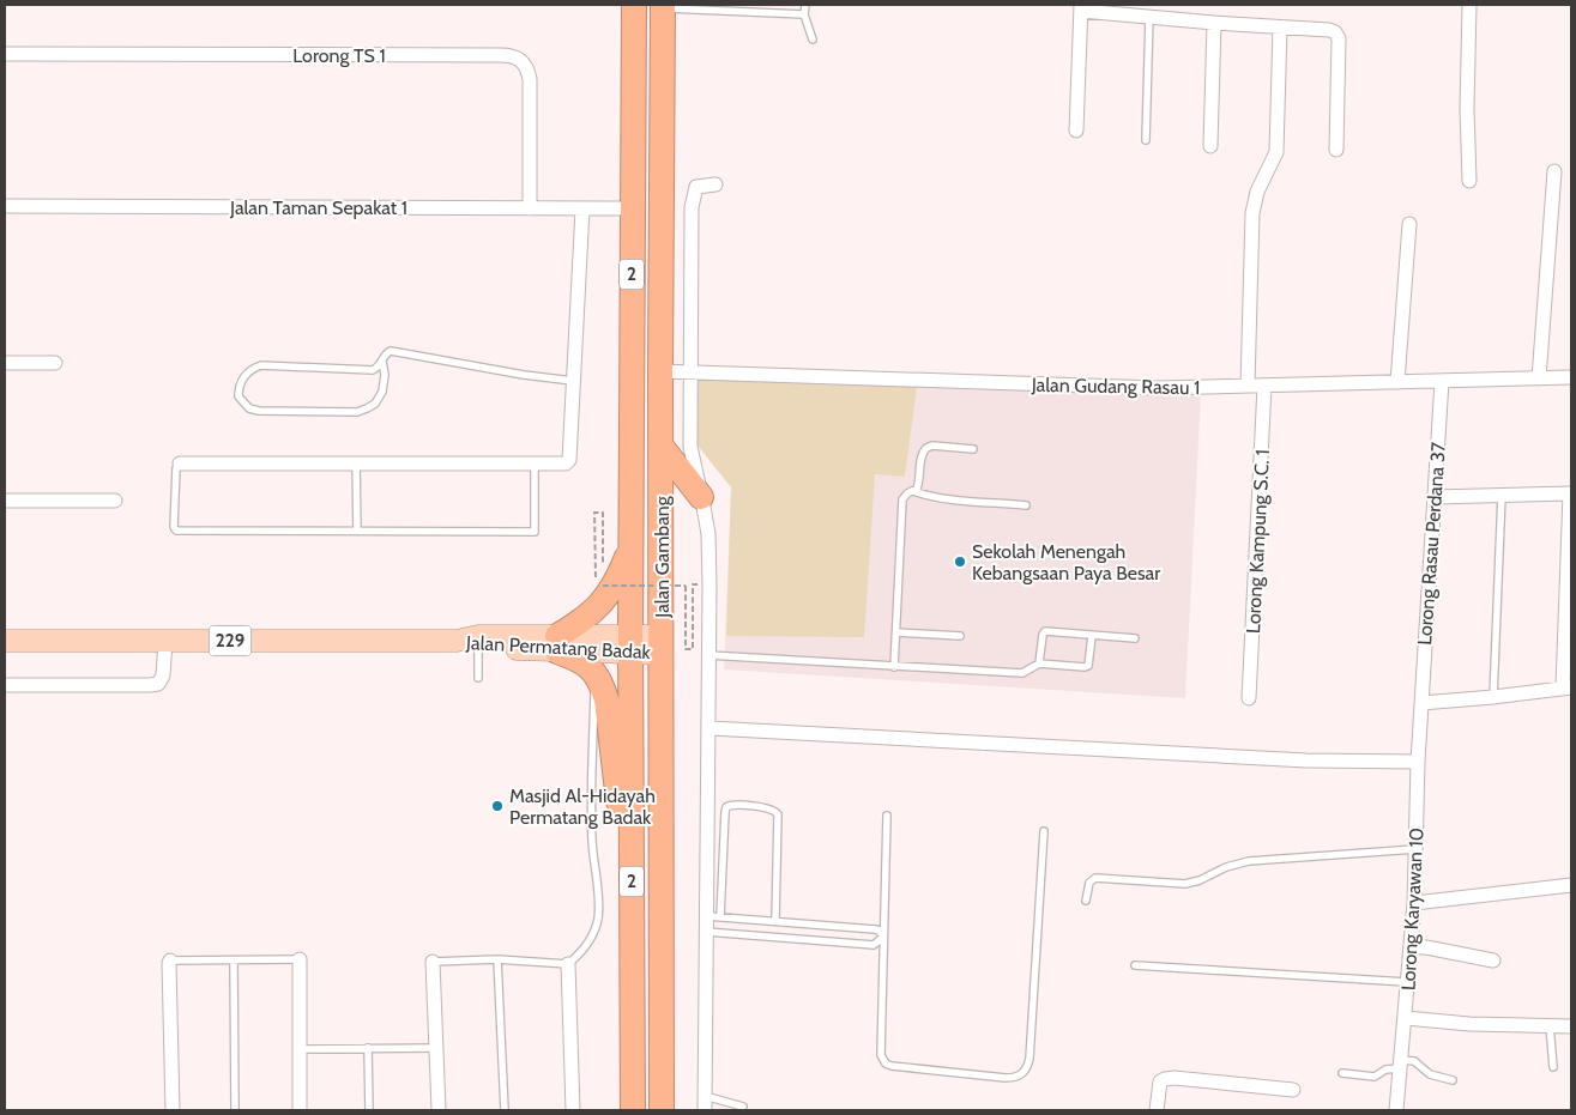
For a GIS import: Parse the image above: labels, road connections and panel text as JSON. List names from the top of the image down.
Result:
{
  "streets": {
    "highway": ["2", "Jalan Gambang"],
    "main road": ["229", "Jalan Permatang Badak"],
    "street": [
      "Lorong TS 1",
      "Jalan Taman Sepakat 1",
      "Jalan Gudang Rasau 1",
      "Lorong Kampung S.C. 1",
      "Lorong Rasau Perdana 37",
      "Lorong Karyawan 10"
    ]
  },
  "crossings": [
    ["Lorong TS 1", "Jalan Taman Sepakat 1"],
    ["Jalan Taman Sepakat 1", "Jalan Gambang"],
    ["Jalan Gudang Rasau 1", "Lorong Kampung S.C. 1"],
    ["Jalan Gudang Rasau 1", "Lorong Rasau Perdana 37"],
    ["Jalan Gudang Rasau 1", "Jalan Gambang"],
    ["Lorong Rasau Perdana 37", "Lorong Karyawan 10"],
    ["Jalan Gambang", "Jalan Permatang Badak"]
  ],
  "places": ["Sekolah Menengah Kebangsaan Paya Besar", "Masjid Al-Hidayah Permatang Badak"]
}
